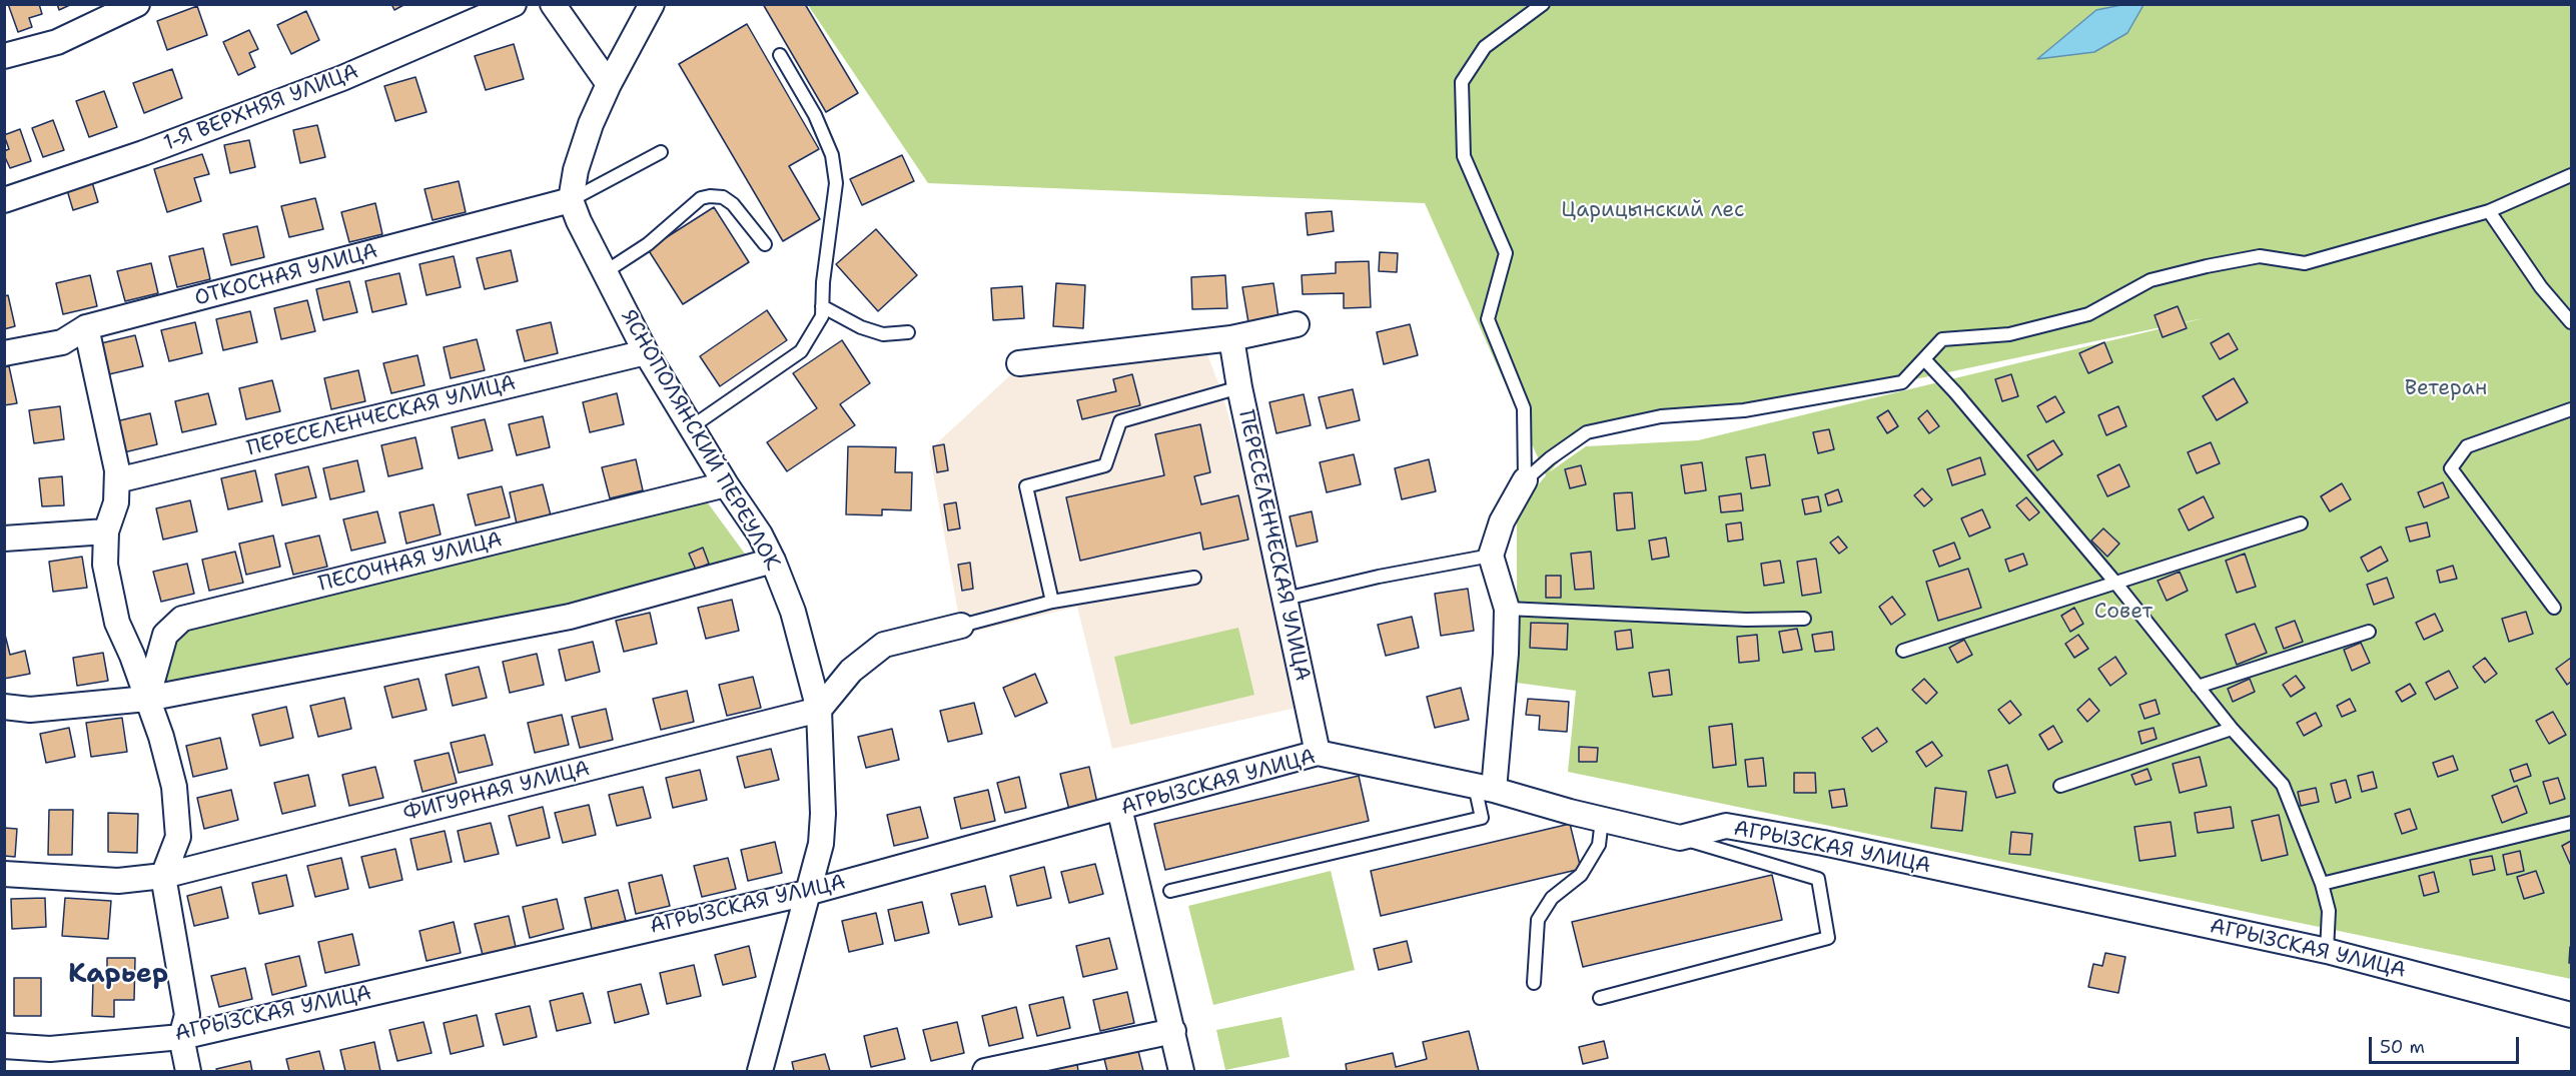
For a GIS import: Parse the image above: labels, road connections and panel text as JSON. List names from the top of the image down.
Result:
{
  "streets": {
    "street": [
      "1-Я ВЕРХНЯЯ УЛИЦА",
      "ОТКОСНАЯ УЛИЦА",
      "ПЕРЕСЕЛЕНЧЕСКАЯ УЛИЦА",
      "ЯСНОПОЛЯНСКИЙ ПЕРЕУЛОК",
      "ПЕСОЧНАЯ УЛИЦА",
      "АГРЫЗСКАЯ УЛИЦА",
      "ФИГУРНАЯ УЛИЦА"
    ]
  },
  "crossings": [
    ["ОТКОСНАЯ УЛИЦА", "ЯСНОПОЛЯНСКИЙ ПЕРЕУЛОК"],
    ["ПЕРЕСЕЛЕНЧЕСКАЯ УЛИЦА", "ЯСНОПОЛЯНСКИЙ ПЕРЕУЛОК"],
    ["ПЕРЕСЕЛЕНЧЕСКАЯ УЛИЦА", "АГРЫЗСКАЯ УЛИЦА"],
    ["ЯСНОПОЛЯНСКИЙ ПЕРЕУЛОК", "ПЕСОЧНАЯ УЛИЦА"],
    ["ЯСНОПОЛЯНСКИЙ ПЕРЕУЛОК", "АГРЫЗСКАЯ УЛИЦА"],
    ["ЯСНОПОЛЯНСКИЙ ПЕРЕУЛОК", "ФИГУРНАЯ УЛИЦА"]
  ],
  "districts": ["Карьер"],
  "parks": ["Царицынский лес", "Ветеран", "Совет"],
  "scale_bar": "50 m"
}
